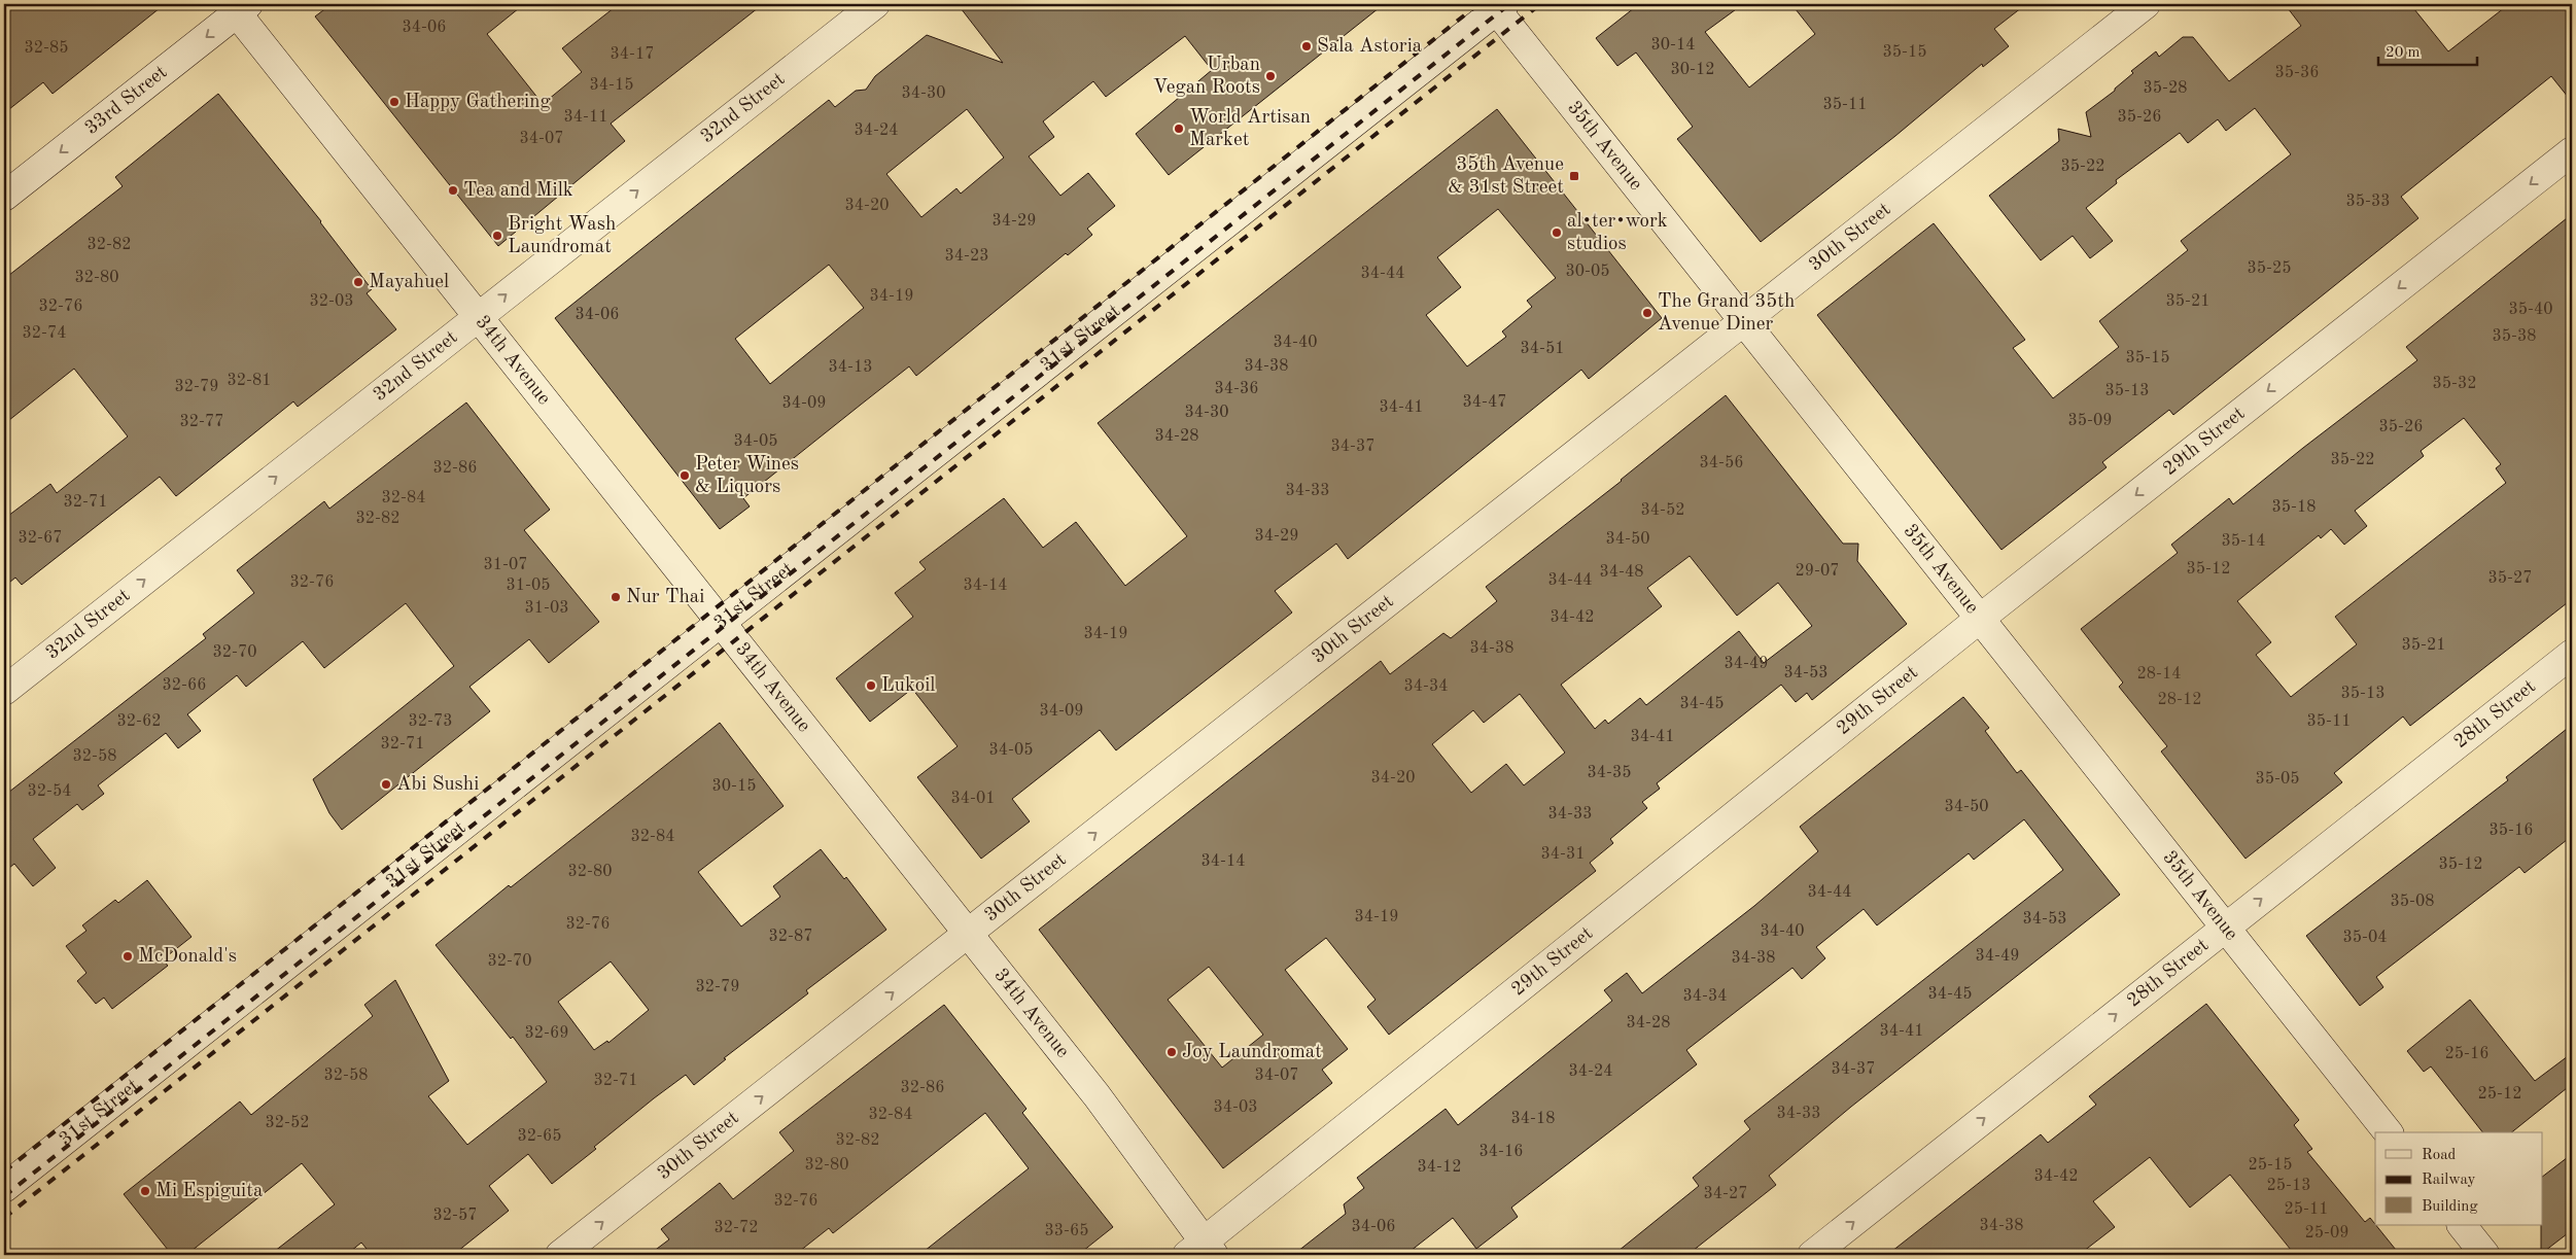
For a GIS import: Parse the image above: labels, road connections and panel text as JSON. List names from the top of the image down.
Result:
{
  "streets": {
    "street": [
      "33rd Street",
      "32nd Street",
      "35th Avenue",
      "30th Street",
      "31st Street",
      "34th Avenue",
      "29th Street",
      "28th Street"
    ]
  },
  "crossings": [
    ["33rd Street", "34th Avenue"],
    ["32nd Street", "34th Avenue"],
    ["35th Avenue", "30th Street"],
    ["35th Avenue", "31st Street"],
    ["35th Avenue", "29th Street"],
    ["35th Avenue", "28th Street"],
    ["30th Street", "34th Avenue"],
    ["31st Street", "34th Avenue"],
    ["34th Avenue", "29th Street"]
  ],
  "one_way": [
    "33rd Street",
    "32nd Street",
    "30th Street",
    "29th Street",
    "28th Street"
  ],
  "places": {
    "other": [
      "Sala Astoria",
      "Urban Vegan Roots",
      "Happy Gathering",
      "World Artisan Market",
      "Tea and Milk",
      "al•ter•work studios",
      "Bright Wash Laundromat",
      "Mayahuel",
      "The Grand 35th Avenue Diner",
      "Peter Wines & Liquors",
      "Nur Thai",
      "Lukoil",
      "Abi Sushi",
      "McDonald's",
      "Joy Laundromat",
      "Mi Espiguita"
    ],
    "transit": ["35th Avenue & 31st Street"]
  },
  "house_numbers": [
    "34-06",
    "30-14",
    "32-85",
    "35-15",
    "34-17",
    "30-12",
    "35-36",
    "34-15",
    "35-28",
    "34-30",
    "35-11",
    "34-11",
    "35-26",
    "34-24",
    "34-07",
    "35-22",
    "35-33",
    "34-20",
    "34-29",
    "32-82",
    "34-23",
    "35-25",
    "30-05",
    "34-44",
    "32-80",
    "34-19",
    "32-03",
    "35-21",
    "32-76",
    "35-40",
    "34-06",
    "32-74",
    "35-38",
    "34-40",
    "34-51",
    "35-15",
    "34-38",
    "34-13",
    "32-81",
    "35-32",
    "32-79",
    "34-36",
    "35-13",
    "34-47",
    "34-09",
    "34-41",
    "34-30",
    "35-09",
    "32-77",
    "35-26",
    "34-28",
    "34-05",
    "34-37",
    "35-22",
    "34-56",
    "32-86",
    "34-33",
    "32-84",
    "32-71",
    "35-18",
    "34-52",
    "32-82",
    "34-29",
    "32-67",
    "34-50",
    "35-14",
    "31-07",
    "35-12",
    "29-07",
    "34-48",
    "35-27",
    "34-44",
    "32-76",
    "31-05",
    "34-14",
    "31-03",
    "34-42",
    "34-19",
    "35-21",
    "34-38",
    "32-70",
    "34-49",
    "34-53",
    "28-14",
    "32-66",
    "34-34",
    "35-13",
    "28-12",
    "34-45",
    "34-09",
    "32-62",
    "32-73",
    "35-11",
    "34-41",
    "32-71",
    "34-05",
    "32-58",
    "34-35",
    "34-20",
    "35-05",
    "30-15",
    "32-54",
    "34-01",
    "34-50",
    "34-33",
    "35-16",
    "32-84",
    "34-31",
    "34-14",
    "35-12",
    "32-80",
    "34-44",
    "35-08",
    "34-19",
    "34-53",
    "32-76",
    "34-40",
    "32-87",
    "35-04",
    "34-49",
    "34-38",
    "32-70",
    "32-79",
    "34-45",
    "34-34",
    "34-28",
    "34-41",
    "32-69",
    "25-16",
    "34-37",
    "34-24",
    "32-58",
    "34-07",
    "32-71",
    "32-86",
    "25-12",
    "34-03",
    "34-33",
    "32-84",
    "34-18",
    "32-52",
    "32-65",
    "32-82",
    "34-16",
    "32-80",
    "25-15",
    "34-12",
    "34-42",
    "25-13",
    "34-27",
    "32-76",
    "25-11",
    "32-57",
    "34-38",
    "34-06",
    "32-72",
    "33-65",
    "25-09"
  ],
  "legend": ["Road", "Railway", "Building"],
  "scale_bar": "20 m"
}
